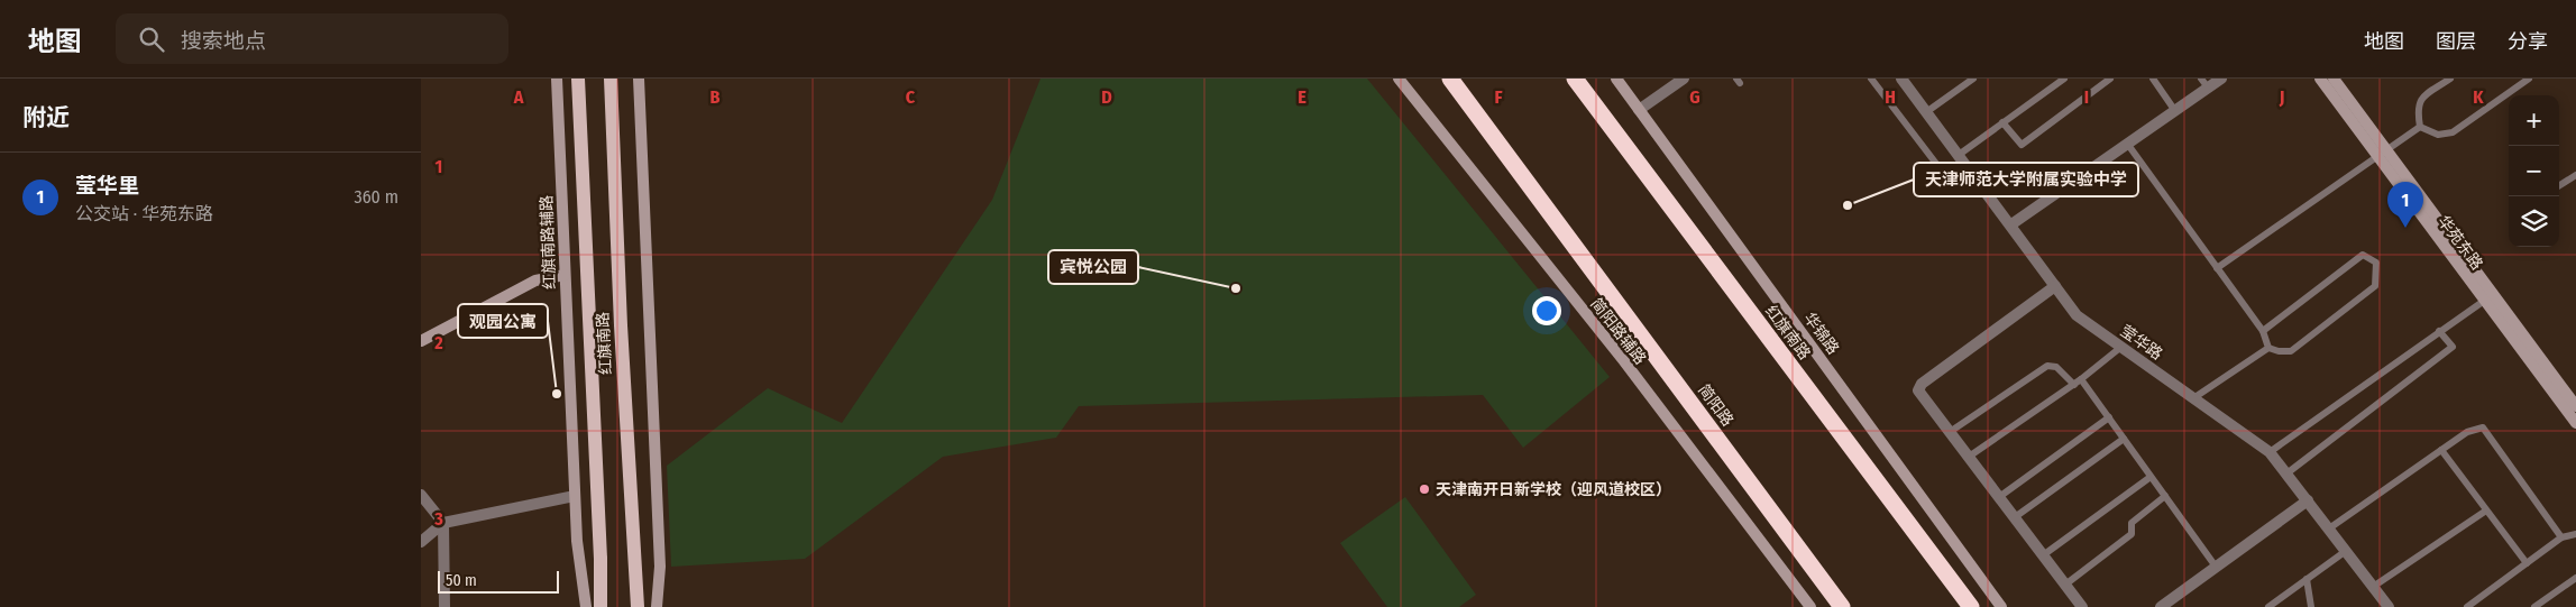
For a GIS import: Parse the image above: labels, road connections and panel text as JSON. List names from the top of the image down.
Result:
{
  "streets": {
    "highway": ["红旗南路", "简阳路"],
    "street": [
      "红旗南路辅路",
      "华苑东路",
      "简阳路辅路",
      "华锦路",
      "莹华路"
    ]
  },
  "places": [
    "天津师范大学附属实验中学",
    "宾悦公园",
    "观园公寓",
    "天津南开日新学校（迎风道校区）"
  ],
  "scale_bar": "50 m",
  "page": {
    "header": "地图",
    "search": "搜索地点",
    "nav": ["地图", "图层", "分享"],
    "heading": "附近",
    "map_buttons": ["+", "−"],
    "list": [
      {
        "mark": "1",
        "name": "莹华里",
        "note": "公交站 · 华苑东路",
        "value": "360 m"
      }
    ],
    "pins": "1",
    "scale": "50 m"
  },
  "grid": {
    "columns": [
      "A",
      "B",
      "C",
      "D",
      "E",
      "F",
      "G",
      "H",
      "I",
      "J",
      "K"
    ],
    "rows": ["1", "2", "3"]
  }
}
